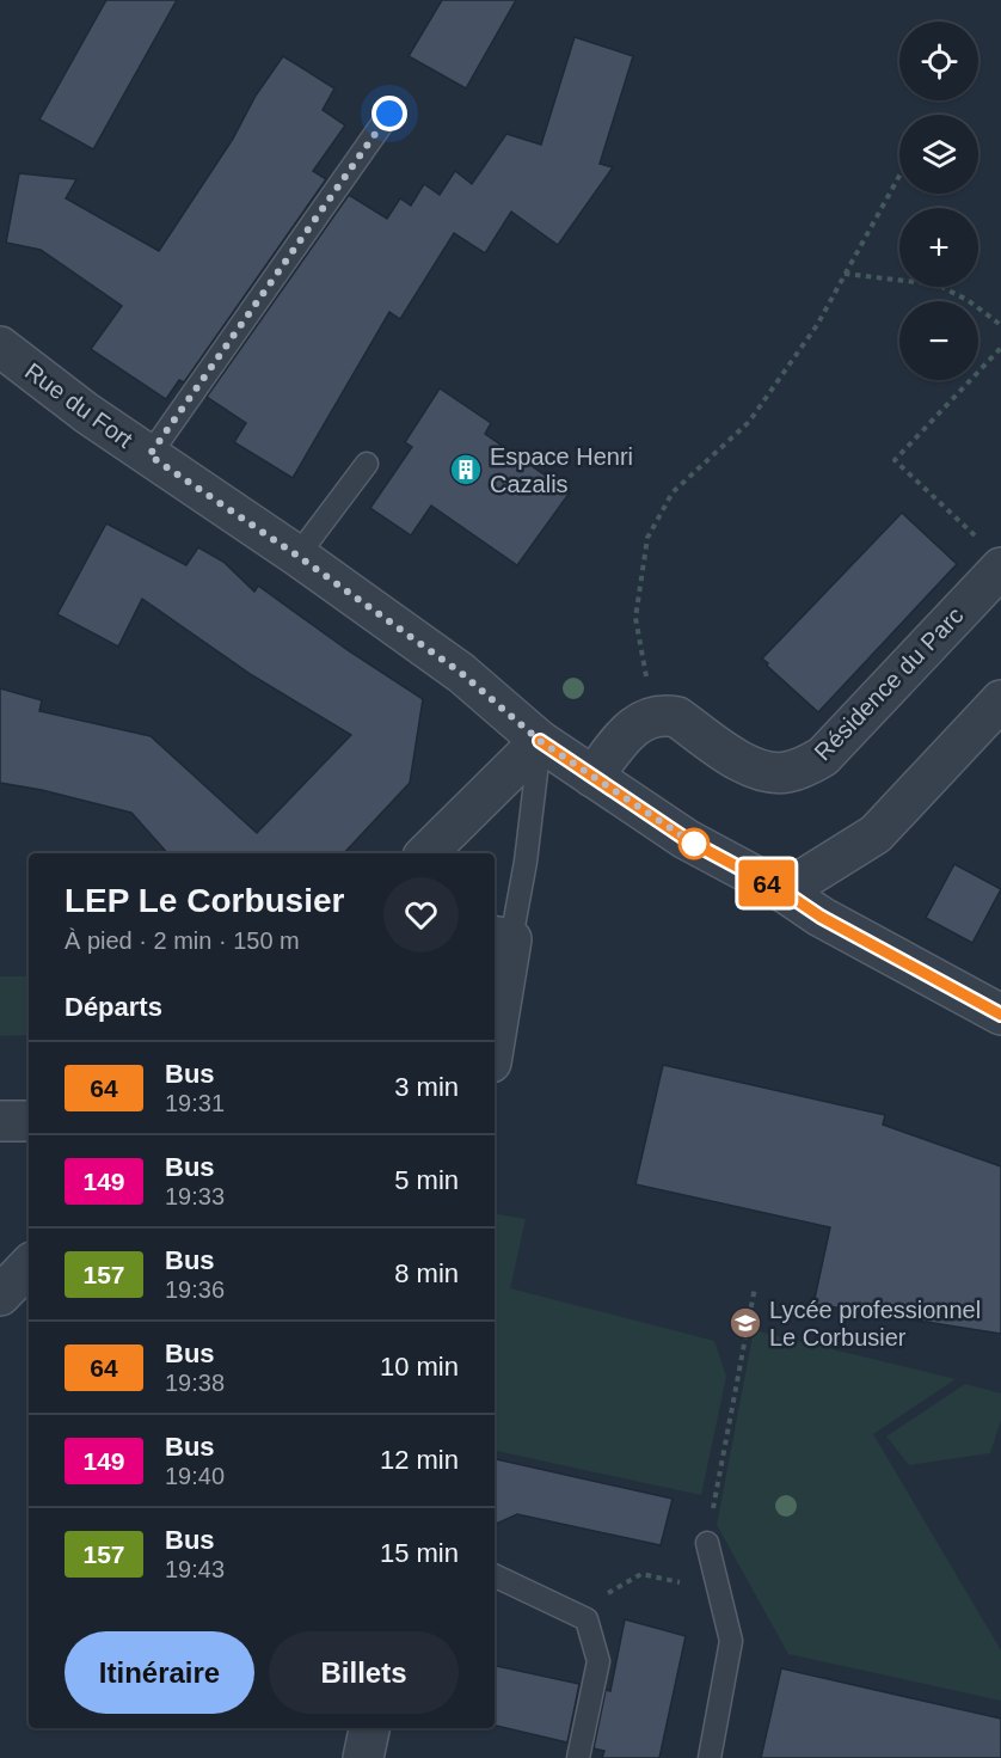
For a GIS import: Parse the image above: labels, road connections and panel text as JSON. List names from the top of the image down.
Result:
{
  "streets": {
    "street": ["Rue du Fort", "Résidence du Parc"]
  },
  "places": {
    "building": ["Espace Henri Cazalis"],
    "school or university": ["Lycée professionnel Le Corbusier"]
  },
  "lines": ["bus line 64"],
  "page": {
    "on_map": "64",
    "map_buttons": ["+", "−"],
    "heading": [
      ["LEP Le Corbusier", "À pied · 2 min · 150 m"],
      "Départs"
    ],
    "list": [
      {
        "mark": "64",
        "name": "Bus",
        "note": "19:31",
        "value": "3 min"
      },
      {
        "mark": "149",
        "name": "Bus",
        "note": "19:33",
        "value": "5 min"
      },
      {
        "mark": "157",
        "name": "Bus",
        "note": "19:36",
        "value": "8 min"
      },
      {
        "mark": "64",
        "name": "Bus",
        "note": "19:38",
        "value": "10 min"
      },
      {
        "mark": "149",
        "name": "Bus",
        "note": "19:40",
        "value": "12 min"
      },
      {
        "mark": "157",
        "name": "Bus",
        "note": "19:43",
        "value": "15 min"
      }
    ],
    "buttons": ["Itinéraire", "Billets"]
  }
}
